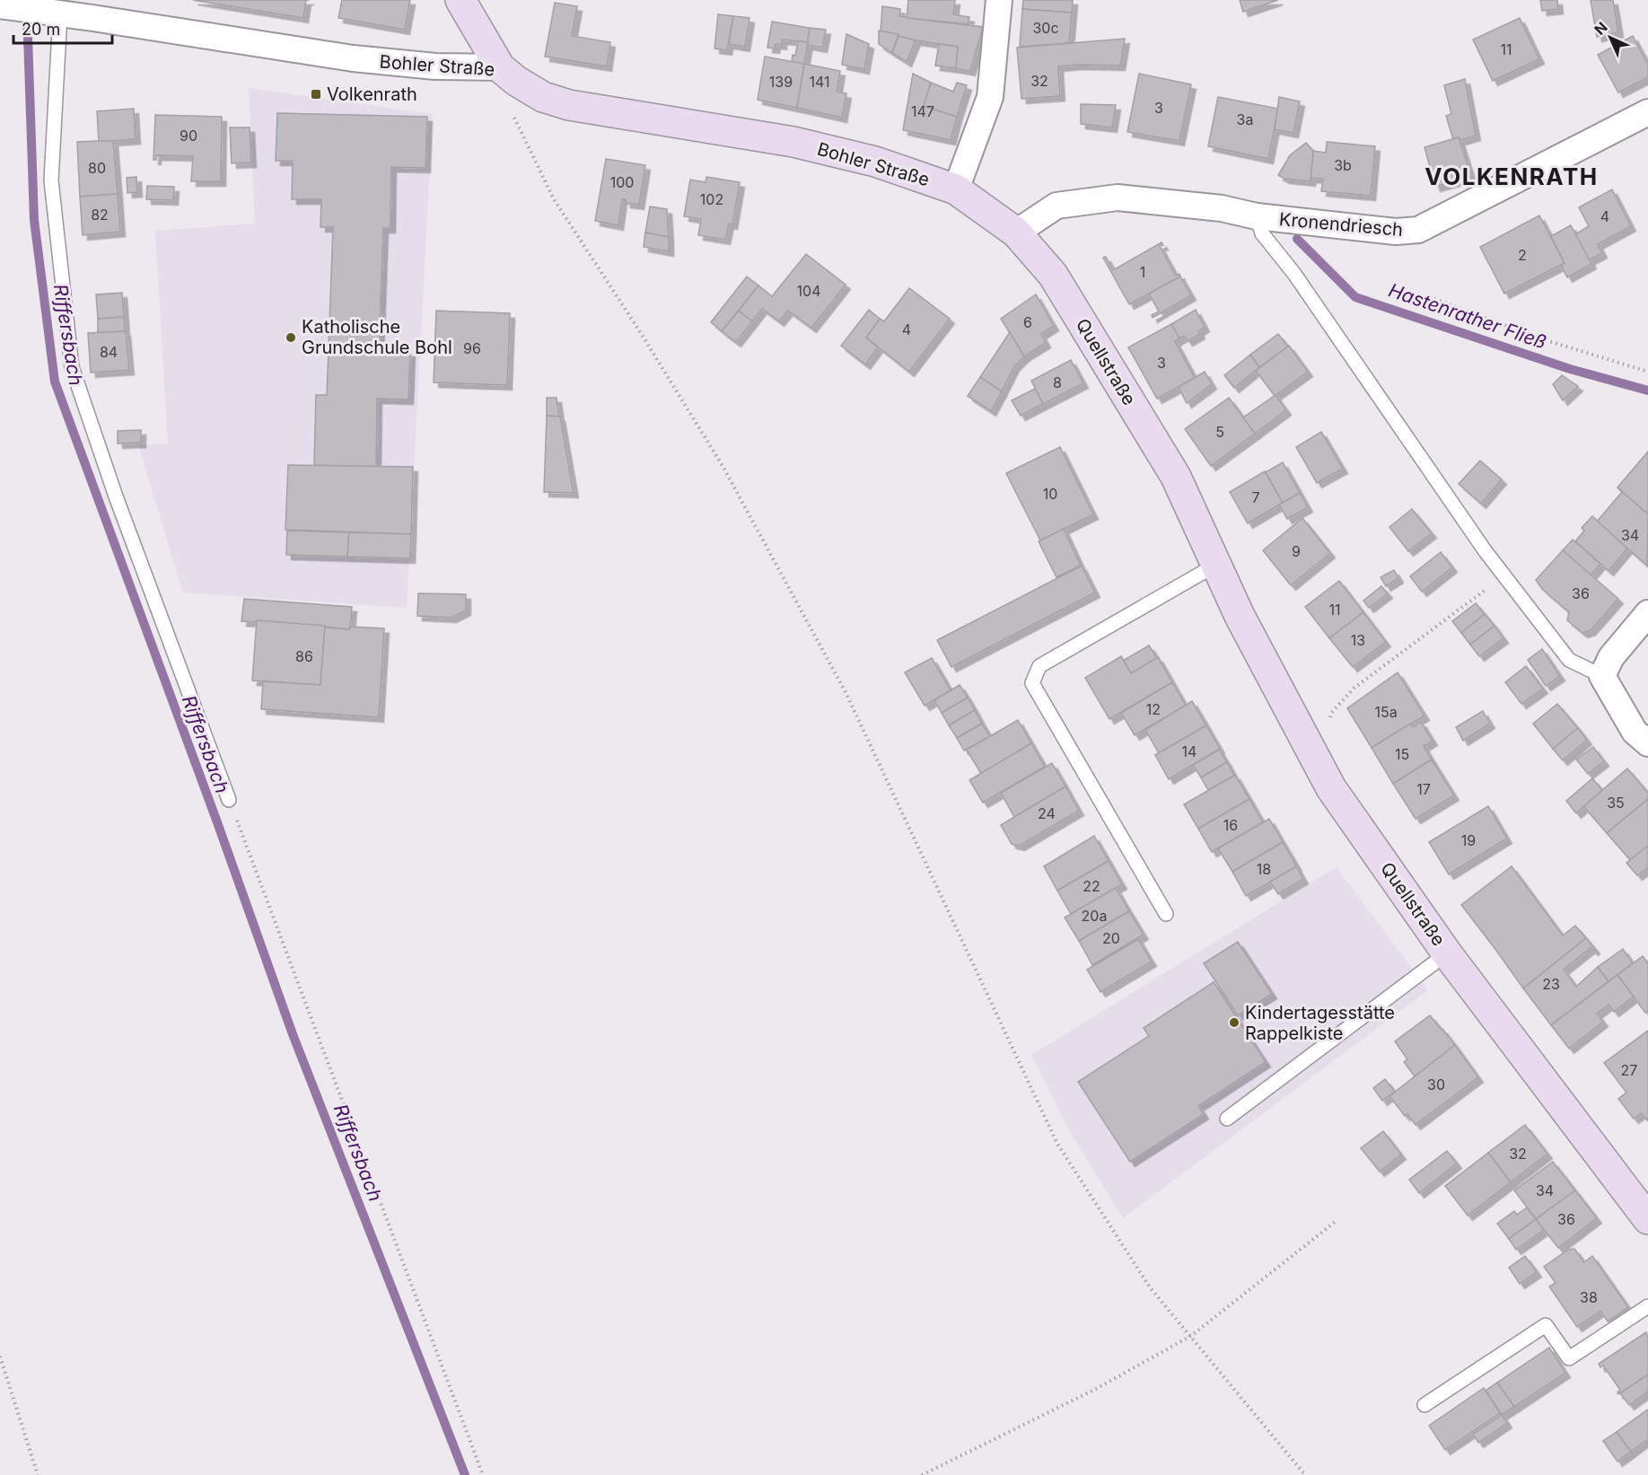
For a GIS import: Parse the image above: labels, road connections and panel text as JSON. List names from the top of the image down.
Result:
{
  "streets": {
    "main road": ["Bohler Straße", "Quellstraße"],
    "street": ["Kronendriesch"]
  },
  "crossings": [
    ["Bohler Straße", "Quellstraße"],
    ["Kronendriesch", "Quellstraße"]
  ],
  "districts": ["VOLKENRATH"],
  "water": ["Hastenrather Fließ", "Riffersbach"],
  "places": {
    "transit": ["Volkenrath"],
    "other": ["Katholische Grundschule Bohl", "Kindertagesstätte Rappelkiste"]
  },
  "house_numbers": [
    "30c",
    "11",
    "32",
    "139",
    "141",
    "3",
    "147",
    "3a",
    "90",
    "3b",
    "80",
    "100",
    "102",
    "82",
    "4",
    "2",
    "1",
    "104",
    "6",
    "4",
    "96",
    "84",
    "3",
    "8",
    "5",
    "10",
    "7",
    "34",
    "9",
    "36",
    "11",
    "13",
    "86",
    "12",
    "15a",
    "14",
    "15",
    "17",
    "35",
    "24",
    "16",
    "19",
    "18",
    "22",
    "20a",
    "20",
    "23",
    "27",
    "30",
    "32",
    "34",
    "36",
    "38"
  ],
  "scale_bar": "20 m",
  "north": "top left"
}
